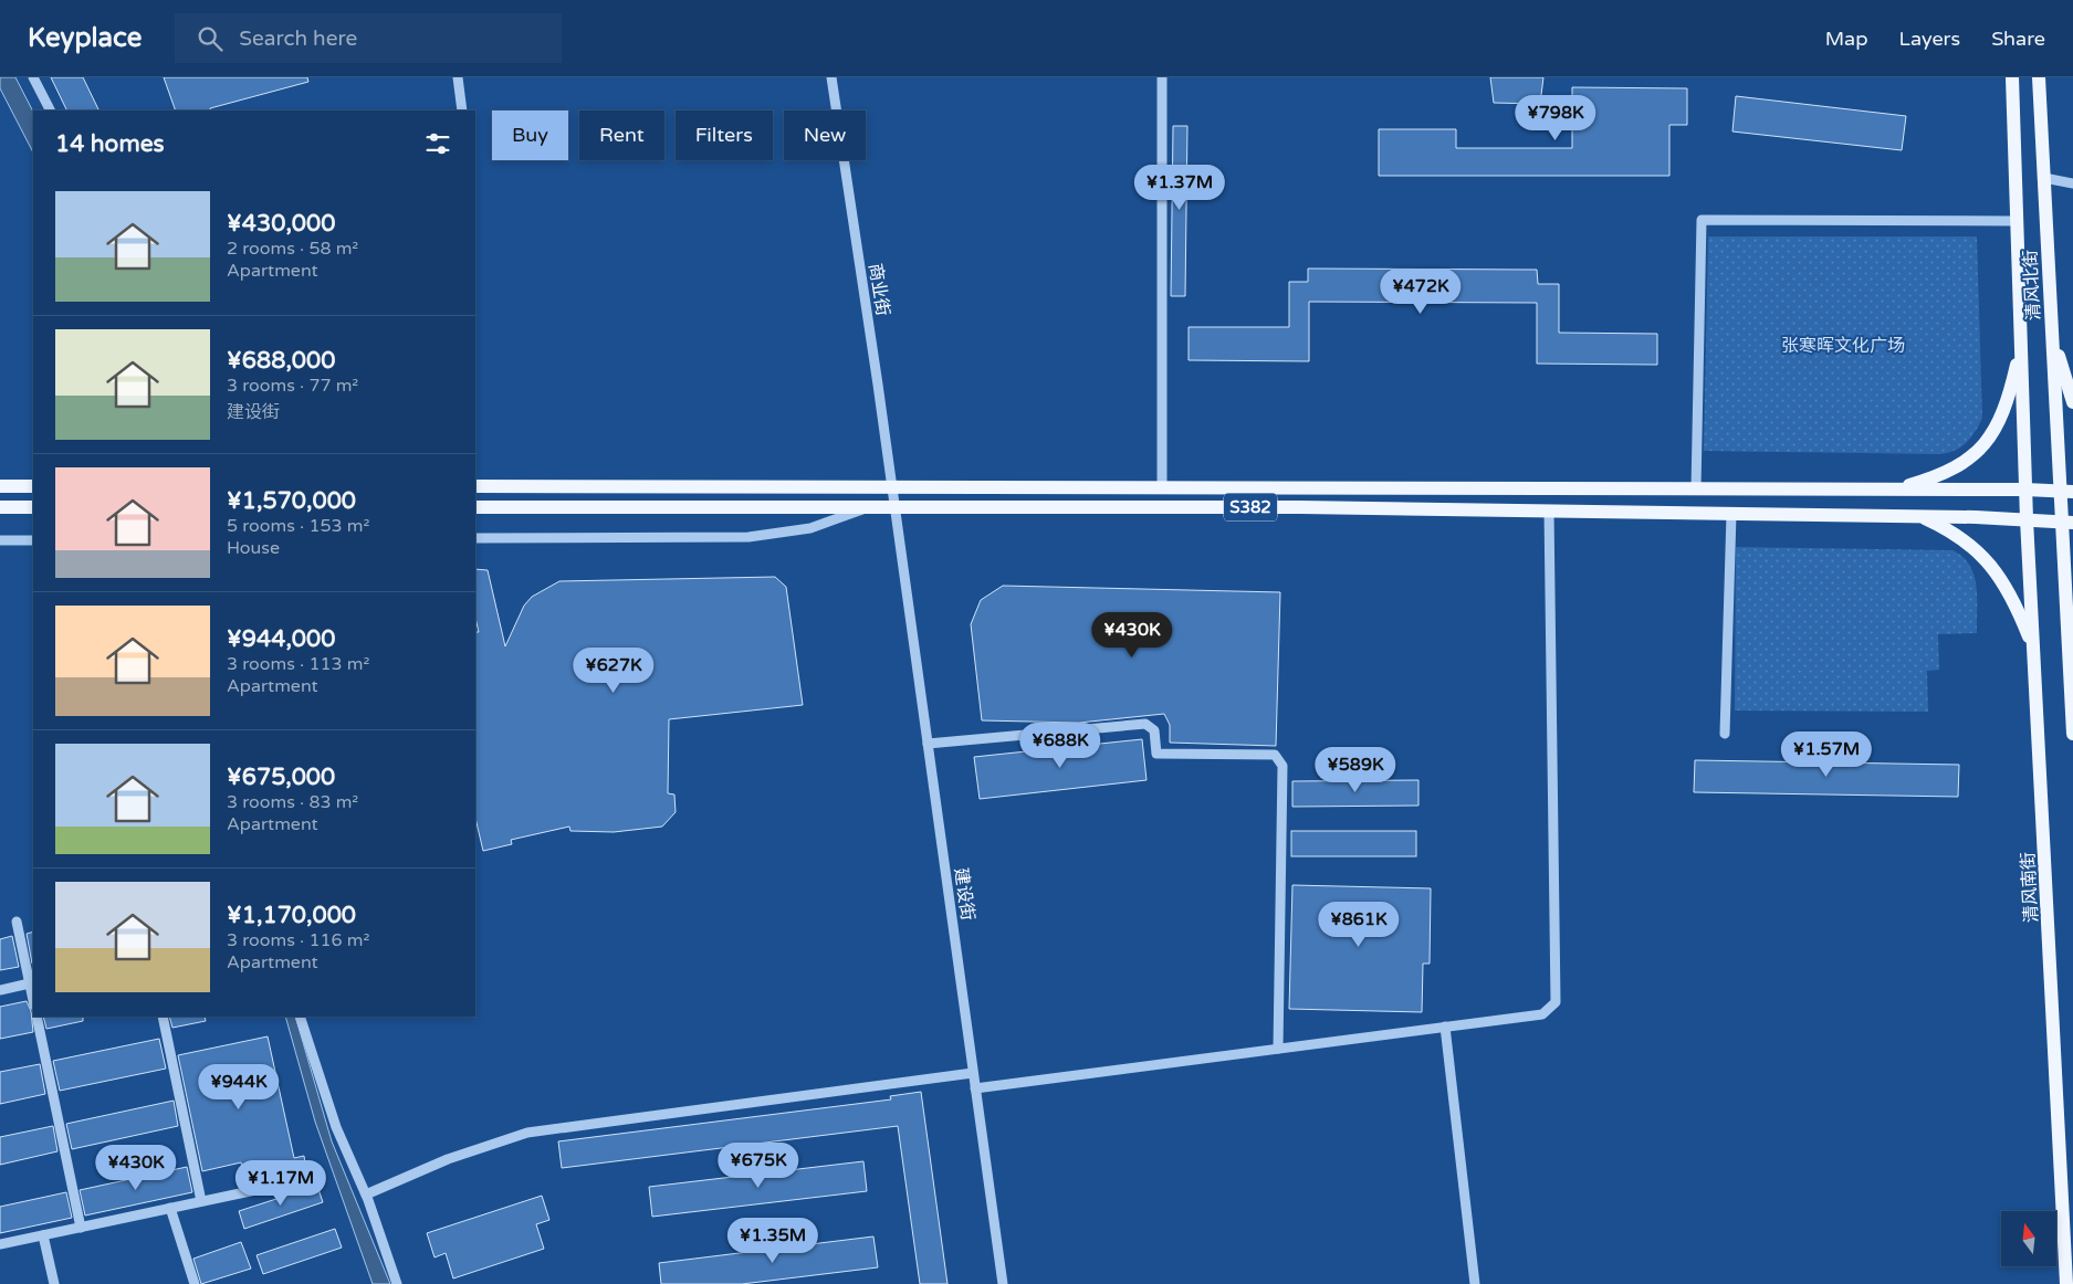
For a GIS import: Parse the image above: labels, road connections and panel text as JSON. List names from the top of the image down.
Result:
{
  "streets": {
    "main road": ["清风北街", "S382", "清风南街"],
    "street": ["商业街", "建设街"]
  },
  "crossings": [
    ["清风北街", "S382"],
    ["清风北街", "清风南街"],
    ["商业街", "S382"],
    ["商业街", "建设街"],
    ["S382", "清风南街"],
    ["S382", "建设街"]
  ],
  "parks": ["张寒晖文化广场"],
  "north": "top",
  "page": {
    "header": "Keyplace",
    "search": "Search here",
    "nav": ["Map", "Layers", "Share"],
    "price": [
      "¥798K",
      "¥1.37M",
      "¥472K",
      "¥430K",
      "¥627K",
      "¥688K",
      "¥1.57M",
      "¥589K",
      "¥861K",
      "¥944K",
      "¥675K",
      "¥430K",
      "¥1.17M",
      "¥1.35M"
    ],
    "chip": [
      "Buy",
      "Rent",
      "Filters",
      "New"
    ],
    "heading": "14 homes",
    "list": [
      {
        "name": "¥430,000",
        "note": "2 rooms · 58 m² · Apartment"
      },
      {
        "name": "¥688,000",
        "note": "3 rooms · 77 m² · 建设街"
      },
      {
        "name": "¥1,570,000",
        "note": "5 rooms · 153 m² · House"
      },
      {
        "name": "¥944,000",
        "note": "3 rooms · 113 m² · Apartment"
      },
      {
        "name": "¥675,000",
        "note": "3 rooms · 83 m² · Apartment"
      },
      {
        "name": "¥1,170,000",
        "note": "3 rooms · 116 m² · Apartment"
      }
    ]
  }
}
